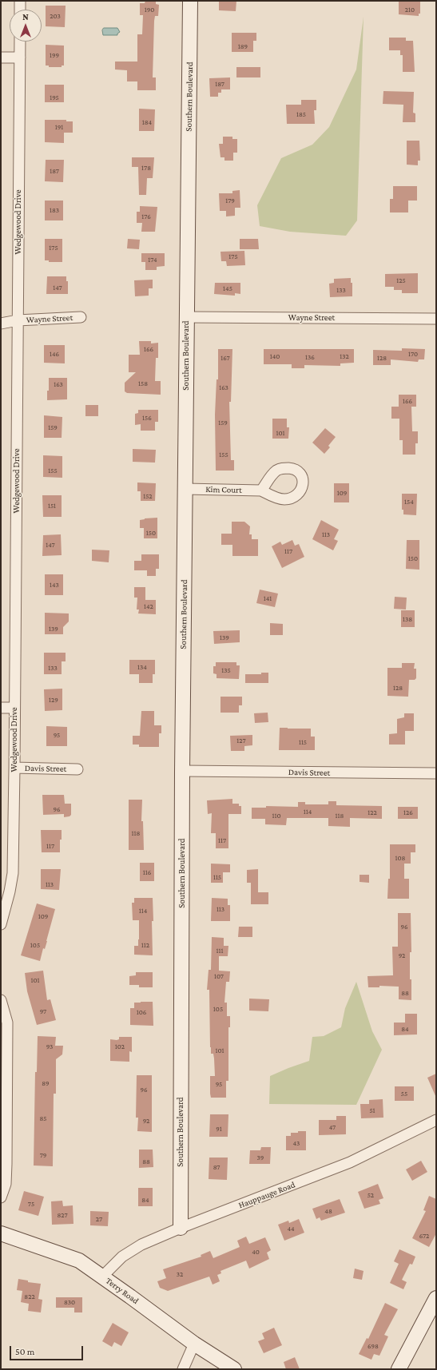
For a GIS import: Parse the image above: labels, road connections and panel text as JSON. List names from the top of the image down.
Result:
{
  "streets": {
    "street": [
      "Southern Boulevard",
      "Wedgewood Drive",
      "Wayne Street",
      "Kim Court",
      "Davis Street",
      "Hauppauge Road",
      "Terry Road"
    ]
  },
  "crossings": [
    ["Southern Boulevard", "Wayne Street"],
    ["Southern Boulevard", "Kim Court"],
    ["Southern Boulevard", "Davis Street"],
    ["Southern Boulevard", "Hauppauge Road"],
    ["Wedgewood Drive", "Wayne Street"],
    ["Wedgewood Drive", "Davis Street"],
    ["Hauppauge Road", "Terry Road"]
  ],
  "house_numbers": [
    "190",
    "210",
    "203",
    "189",
    "199",
    "187",
    "195",
    "185",
    "184",
    "191",
    "178",
    "187",
    "179",
    "183",
    "176",
    "175",
    "175",
    "174",
    "125",
    "147",
    "145",
    "133",
    "166",
    "146",
    "170",
    "140",
    "132",
    "136",
    "167",
    "128",
    "158",
    "163",
    "163",
    "166",
    "156",
    "159",
    "159",
    "101",
    "155",
    "155",
    "109",
    "152",
    "154",
    "151",
    "150",
    "113",
    "147",
    "117",
    "150",
    "143",
    "141",
    "142",
    "138",
    "139",
    "139",
    "134",
    "133",
    "135",
    "128",
    "129",
    "95",
    "127",
    "115",
    "96",
    "114",
    "122",
    "126",
    "110",
    "118",
    "118",
    "117",
    "117",
    "108",
    "116",
    "115",
    "113",
    "113",
    "114",
    "109",
    "96",
    "105",
    "112",
    "111",
    "92",
    "107",
    "101",
    "88",
    "105",
    "97",
    "106",
    "84",
    "93",
    "102",
    "101",
    "89",
    "95",
    "96",
    "55",
    "51",
    "85",
    "92",
    "47",
    "91",
    "43",
    "79",
    "39",
    "88",
    "87",
    "52",
    "84",
    "75",
    "48",
    "827",
    "27",
    "44",
    "672",
    "40",
    "32",
    "822",
    "830",
    "698"
  ],
  "scale_bar": "50 m",
  "north": "top"
}
